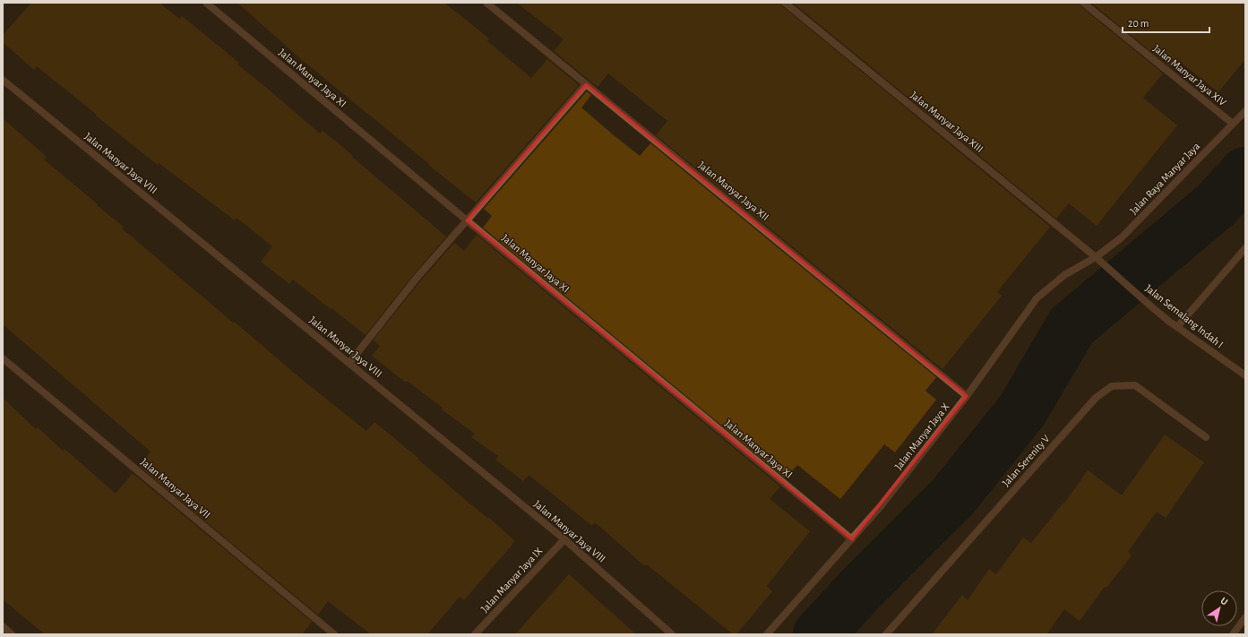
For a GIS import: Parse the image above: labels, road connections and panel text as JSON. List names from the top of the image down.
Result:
{
  "streets": {
    "street": [
      "Jalan Manyar Jaya XIV",
      "Jalan Manyar Jaya XI",
      "Jalan Manyar Jaya XIII",
      "Jalan Manyar Jaya VIII",
      "Jalan Raya Manyar Jaya",
      "Jalan Manyar Jaya XII",
      "Jalan Semalang Indah I",
      "Jalan Manyar Jaya X",
      "Jalan Serenity V",
      "Jalan Manyar Jaya VII",
      "Jalan Manyar Jaya IX"
    ]
  },
  "crossings": [
    ["Jalan Manyar Jaya XIV", "Jalan Raya Manyar Jaya"],
    ["Jalan Manyar Jaya XI", "Jalan Manyar Jaya X"],
    ["Jalan Manyar Jaya XIII", "Jalan Raya Manyar Jaya"],
    ["Jalan Manyar Jaya XIII", "Jalan Semalang Indah I"],
    ["Jalan Manyar Jaya XIII", "Jalan Manyar Jaya X"],
    ["Jalan Manyar Jaya VIII", "Jalan Manyar Jaya IX"],
    ["Jalan Raya Manyar Jaya", "Jalan Semalang Indah I"],
    ["Jalan Raya Manyar Jaya", "Jalan Manyar Jaya X"],
    ["Jalan Manyar Jaya XII", "Jalan Manyar Jaya X"],
    ["Jalan Semalang Indah I", "Jalan Manyar Jaya X"]
  ],
  "scale_bar": "20 m",
  "north": "top right"
}
